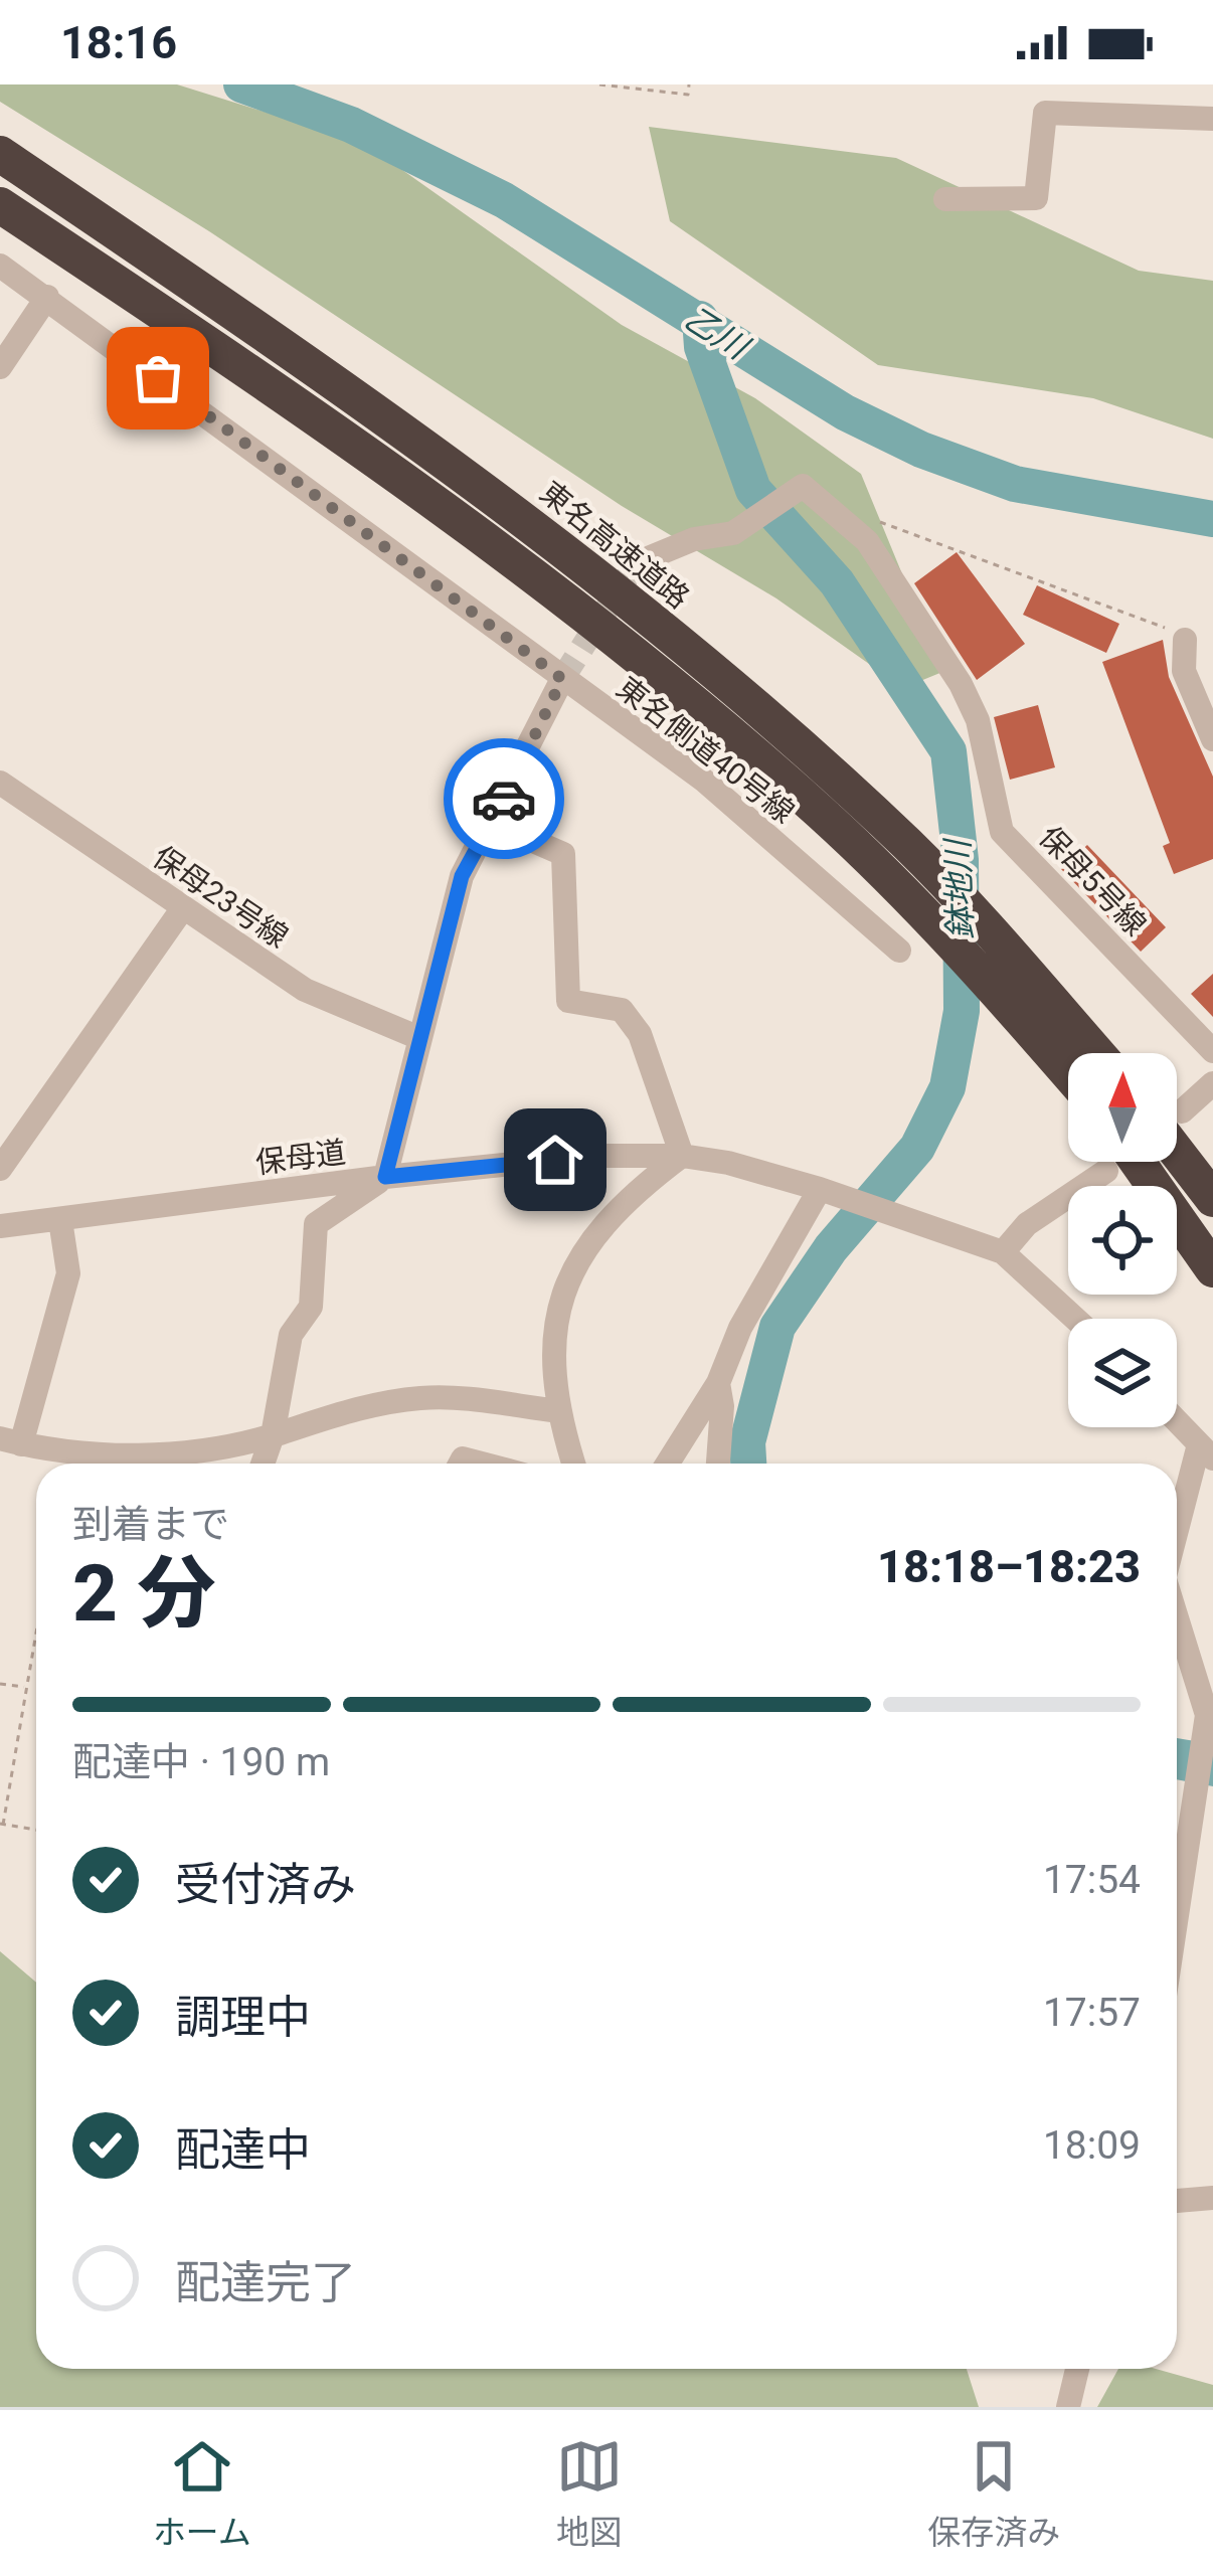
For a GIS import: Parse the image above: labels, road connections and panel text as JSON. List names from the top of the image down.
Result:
{
  "streets": {
    "highway": ["東名高速道路"],
    "street": [
      "東名側道40号線",
      "保母5号線",
      "保母23号線",
      "保母道"
    ]
  },
  "water": ["乙川", "鉢地川"],
  "north": "top",
  "page": {
    "status": "18:16",
    "heading": ["2 分", "到着まで", "18:18–18:23"],
    "bar": "配達中 · 190 m",
    "list": [
      ["受付済み", "17:54"],
      ["調理中", "17:57"],
      ["配達中", "18:09"],
      "配達完了"
    ],
    "tabs": ["ホーム", "地図", "保存済み"]
  }
}
